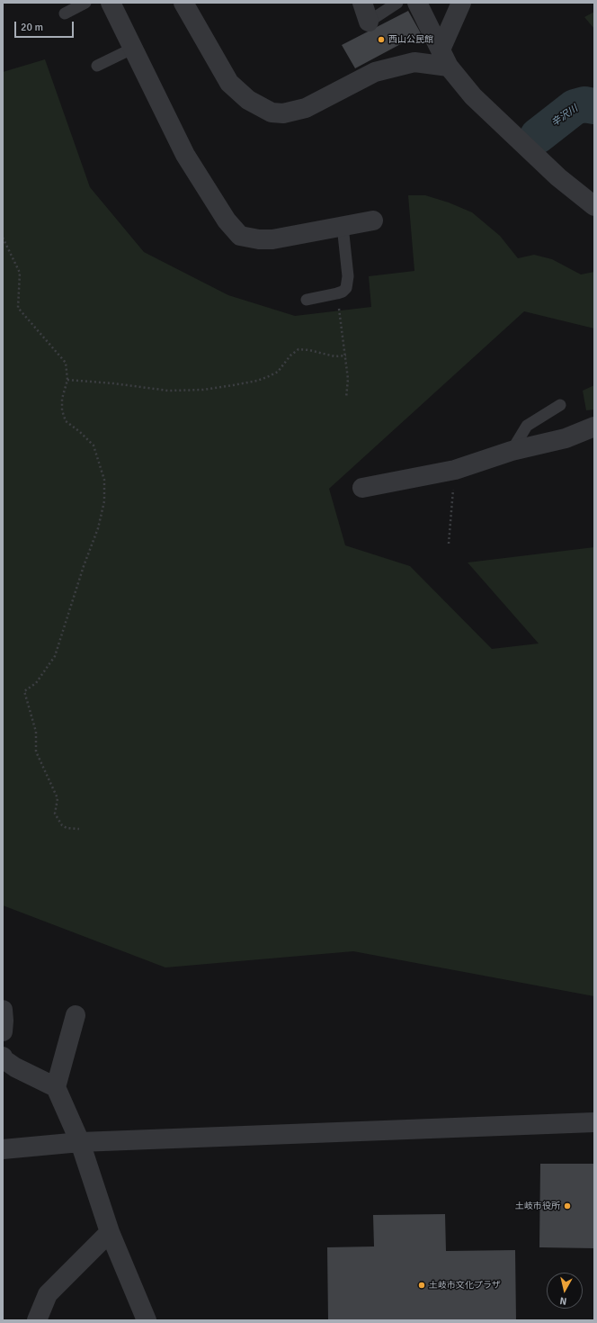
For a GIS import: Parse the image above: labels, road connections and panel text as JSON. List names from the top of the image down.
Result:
{
  "water": ["辛沢川"],
  "places": ["西山公民館", "土岐市役所", "土岐市文化プラザ"],
  "scale_bar": "20 m",
  "north": "bottom"
}
